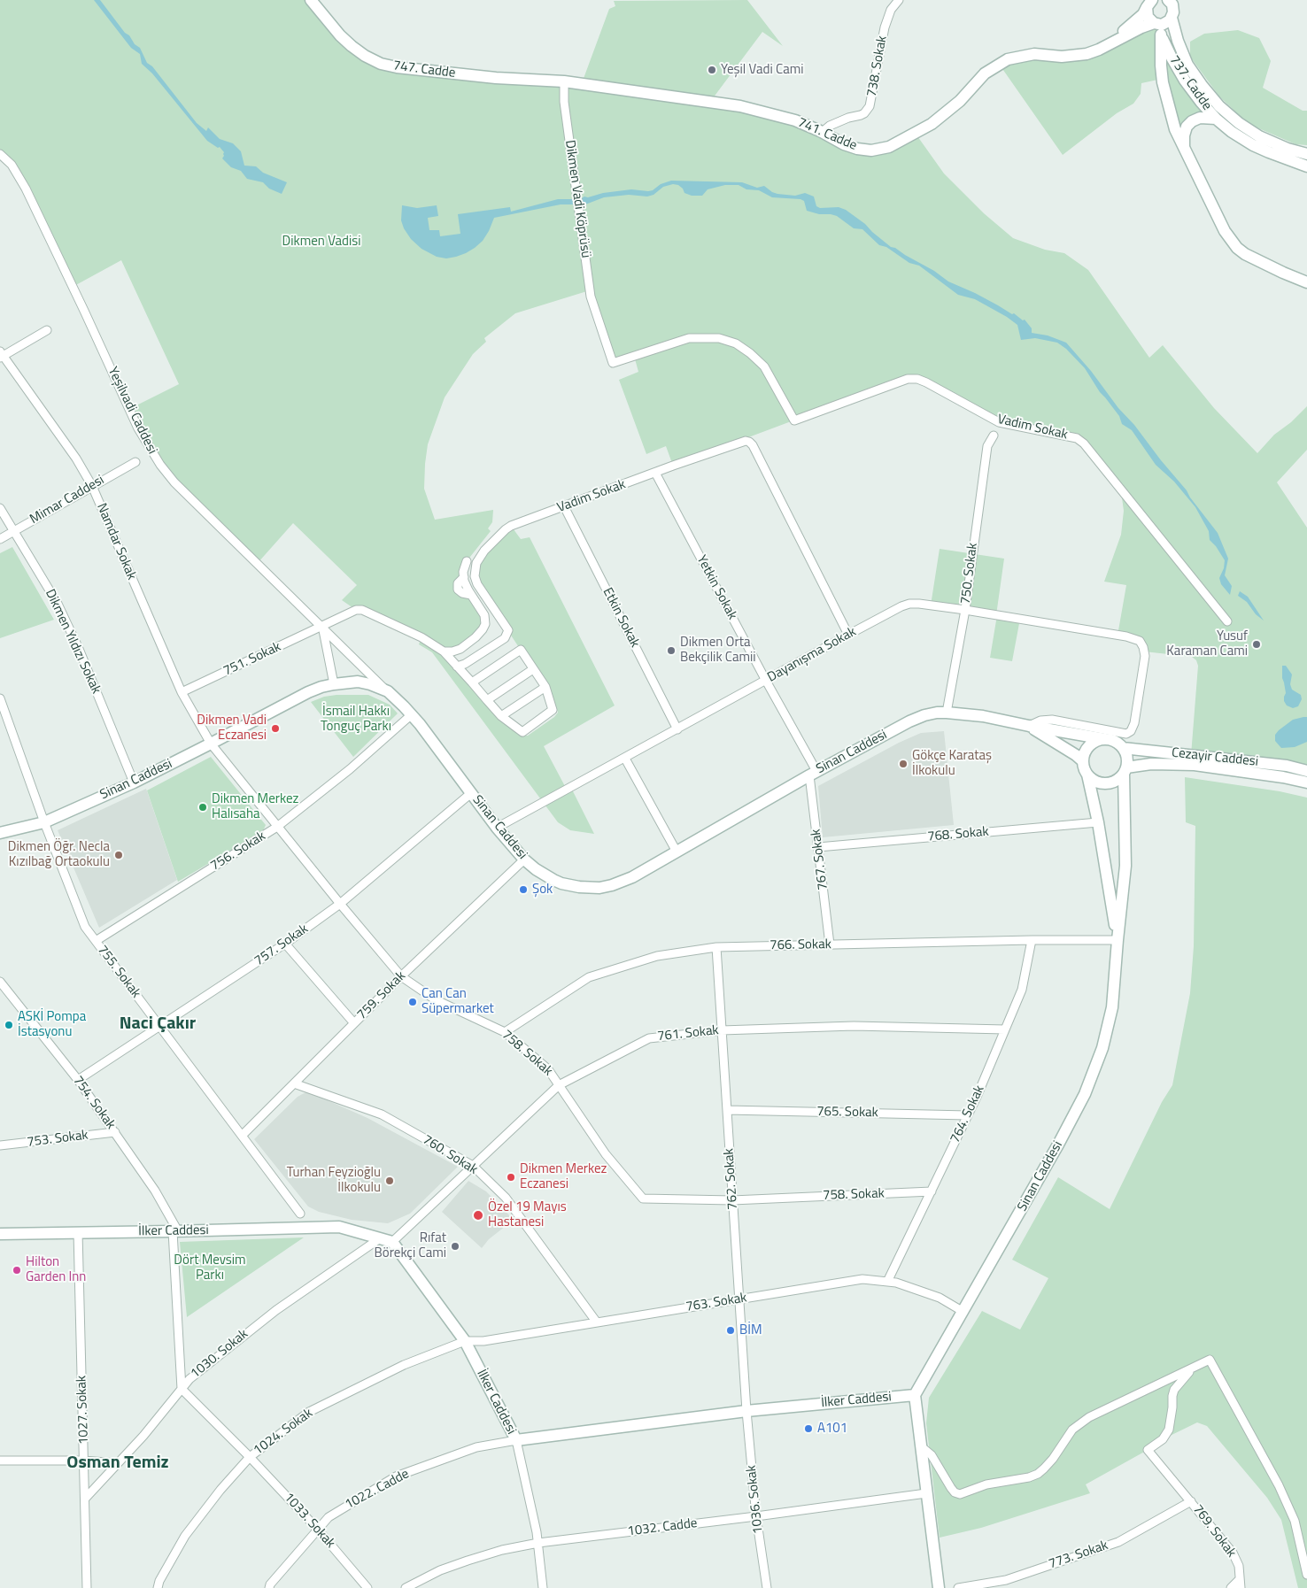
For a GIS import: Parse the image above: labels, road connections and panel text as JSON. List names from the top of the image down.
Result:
{
  "streets": {
    "main road": [
      "747. Cadde",
      "737. Cadde",
      "741. Cadde",
      "Sinan Caddesi",
      "Cezayir Caddesi",
      "İlker Caddesi"
    ],
    "street": [
      "738. Sokak",
      "Dikmen Vadi Köprüsü",
      "Yeşilvadi Caddesi",
      "Vadim Sokak",
      "Mimar Caddesi",
      "Namdar Sokak",
      "750. Sokak",
      "Yetkin Sokak",
      "Etkin Sokak",
      "Dikmen Yıldızı Sokak",
      "Dayanışma Sokak",
      "751. Sokak",
      "768. Sokak",
      "756. Sokak",
      "767. Sokak",
      "757. Sokak",
      "766. Sokak",
      "755. Sokak",
      "759. Sokak",
      "761. Sokak",
      "758. Sokak",
      "754. Sokak",
      "765. Sokak",
      "764. Sokak",
      "753. Sokak",
      "760. Sokak",
      "762. Sokak",
      "763. Sokak",
      "1030. Sokak",
      "1027. Sokak",
      "1024. Sokak",
      "1022. Cadde",
      "1036. Sokak",
      "1033. Sokak",
      "1032. Cadde",
      "769. Sokak",
      "773. Sokak"
    ]
  },
  "crossings": [
    ["738. Sokak", "741. Cadde"],
    ["747. Cadde", "741. Cadde"],
    ["747. Cadde", "Dikmen Vadi Köprüsü"],
    ["737. Cadde", "741. Cadde"],
    ["741. Cadde", "Dikmen Vadi Köprüsü"],
    ["Dikmen Vadi Köprüsü", "Vadim Sokak"],
    ["Yeşilvadi Caddesi", "751. Sokak"],
    ["Yeşilvadi Caddesi", "Sinan Caddesi"],
    ["Vadim Sokak", "Yetkin Sokak"],
    ["Vadim Sokak", "Etkin Sokak"],
    ["Vadim Sokak", "Dayanışma Sokak"],
    ["Vadim Sokak", "751. Sokak"],
    ["Mimar Caddesi", "Namdar Sokak"],
    ["Mimar Caddesi", "Dikmen Yıldızı Sokak"],
    ["Namdar Sokak", "751. Sokak"],
    ["Namdar Sokak", "Sinan Caddesi"],
    ["Namdar Sokak", "758. Sokak"],
    ["750. Sokak", "Dayanışma Sokak"],
    ["750. Sokak", "Sinan Caddesi"],
    ["Yetkin Sokak", "Dayanışma Sokak"],
    ["Yetkin Sokak", "Sinan Caddesi"],
    ["Yetkin Sokak", "767. Sokak"],
    ["Etkin Sokak", "Dayanışma Sokak"],
    ["Dikmen Yıldızı Sokak", "Sinan Caddesi"],
    ["Dayanışma Sokak", "Sinan Caddesi"],
    ["Sinan Caddesi", "Cezayir Caddesi"],
    ["Sinan Caddesi", "768. Sokak"],
    ["Sinan Caddesi", "756. Sokak"],
    ["Sinan Caddesi", "767. Sokak"],
    ["Sinan Caddesi", "757. Sokak"],
    ["Sinan Caddesi", "766. Sokak"],
    ["Sinan Caddesi", "755. Sokak"],
    ["Sinan Caddesi", "759. Sokak"],
    ["Sinan Caddesi", "758. Sokak"],
    ["Sinan Caddesi", "İlker Caddesi"],
    ["Sinan Caddesi", "763. Sokak"],
    ["768. Sokak", "767. Sokak"],
    ["756. Sokak", "755. Sokak"],
    ["756. Sokak", "758. Sokak"],
    ["767. Sokak", "766. Sokak"],
    ["757. Sokak", "755. Sokak"],
    ["757. Sokak", "758. Sokak"],
    ["757. Sokak", "754. Sokak"],
    ["766. Sokak", "758. Sokak"],
    ["766. Sokak", "764. Sokak"],
    ["766. Sokak", "762. Sokak"],
    ["755. Sokak", "759. Sokak"],
    ["759. Sokak", "758. Sokak"],
    ["759. Sokak", "760. Sokak"],
    ["761. Sokak", "758. Sokak"],
    ["761. Sokak", "764. Sokak"],
    ["761. Sokak", "760. Sokak"],
    ["761. Sokak", "762. Sokak"],
    ["761. Sokak", "İlker Caddesi"],
    ["758. Sokak", "764. Sokak"],
    ["758. Sokak", "762. Sokak"],
    ["754. Sokak", "753. Sokak"],
    ["754. Sokak", "İlker Caddesi"],
    ["765. Sokak", "764. Sokak"],
    ["765. Sokak", "762. Sokak"],
    ["764. Sokak", "763. Sokak"],
    ["760. Sokak", "763. Sokak"],
    ["762. Sokak", "İlker Caddesi"],
    ["762. Sokak", "763. Sokak"],
    ["762. Sokak", "1036. Sokak"],
    ["İlker Caddesi", "763. Sokak"],
    ["İlker Caddesi", "1030. Sokak"],
    ["İlker Caddesi", "1027. Sokak"],
    ["İlker Caddesi", "1024. Sokak"],
    ["İlker Caddesi", "1022. Cadde"],
    ["İlker Caddesi", "1036. Sokak"],
    ["763. Sokak", "1024. Sokak"],
    ["1030. Sokak", "1027. Sokak"],
    ["1030. Sokak", "1033. Sokak"],
    ["1024. Sokak", "1033. Sokak"],
    ["1022. Cadde", "1033. Sokak"],
    ["1036. Sokak", "1032. Cadde"],
    ["769. Sokak", "773. Sokak"]
  ],
  "districts": ["Naci Çakır", "Osman Temiz"],
  "parks": ["Dikmen Vadisi", "İsmail Hakkı Tonguç Parkı", "Dört Mevsim Parkı"],
  "places": [
    "Yeşil Vadi Cami",
    "Yusuf Karaman Cami",
    "Dikmen Orta Bekçilik Camii",
    "Dikmen Vadi Eczanesi",
    "Gökçe Karataş İlkokulu",
    "Dikmen Merkez Halısaha",
    "Dikmen Öğr. Necla Kızılbağ Ortaokulu",
    "Şok",
    "Can Can Süpermarket",
    "ASKİ Pompa İstasyonu",
    "Dikmen Merkez Eczanesi",
    "Turhan Feyzioğlu İlkokulu",
    "Özel 19 Mayıs Hastanesi",
    "Rıfat Börekçi Cami",
    "Hilton Garden Inn",
    "BİM",
    "A101"
  ]
}
